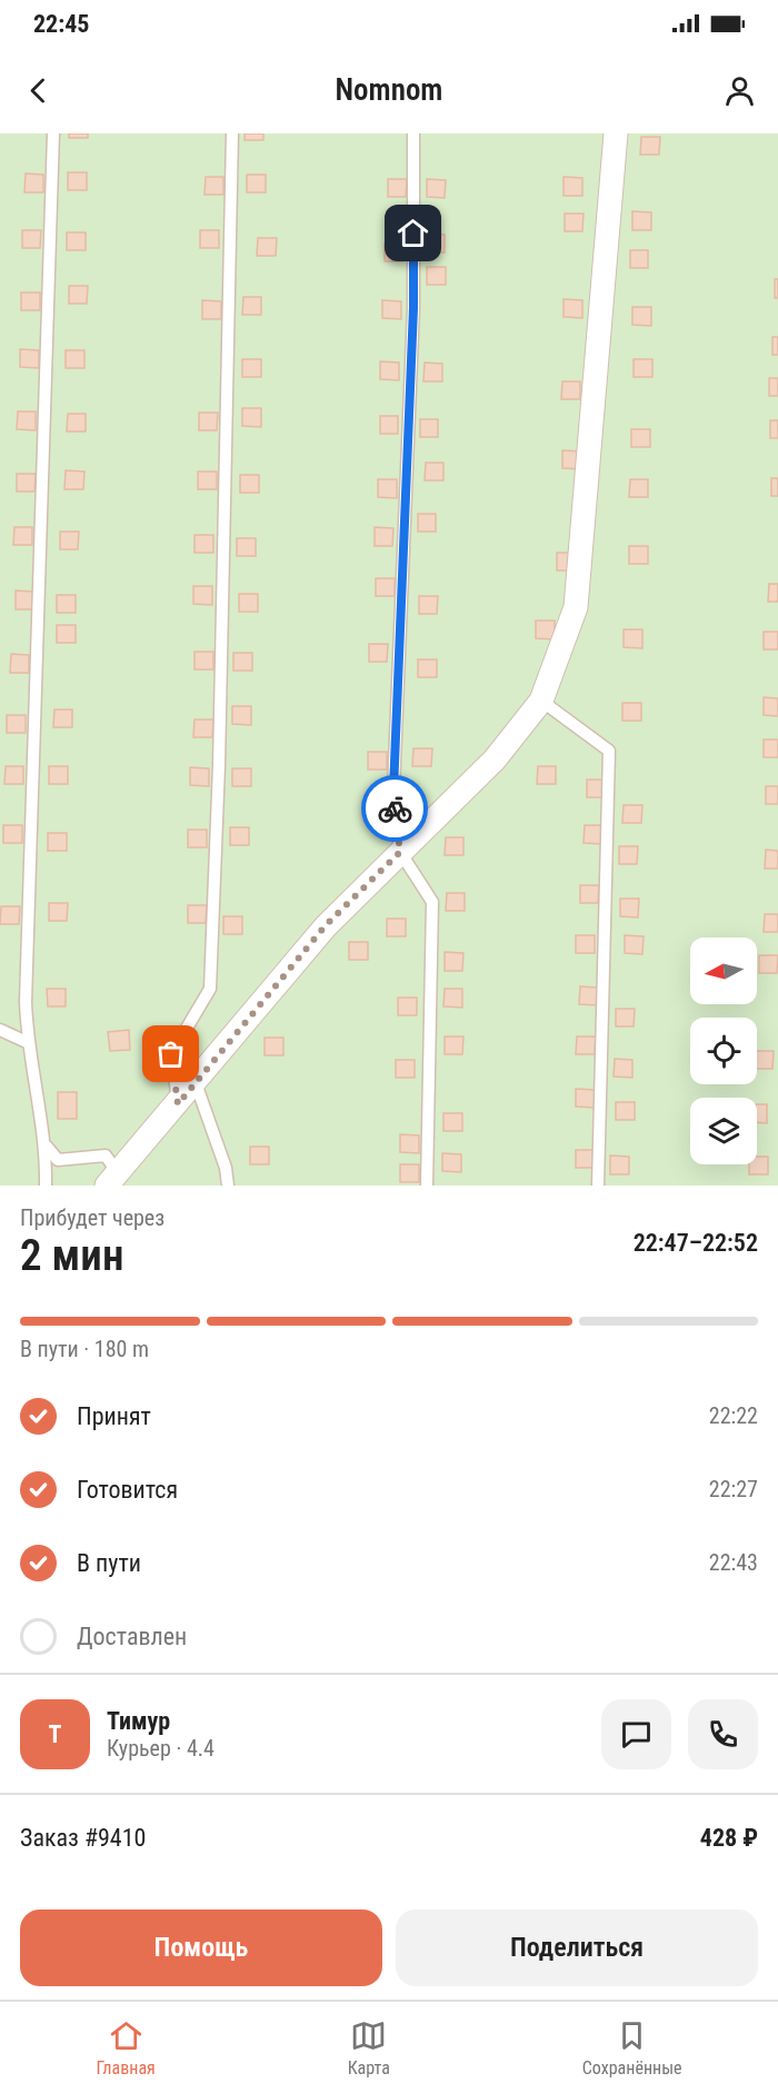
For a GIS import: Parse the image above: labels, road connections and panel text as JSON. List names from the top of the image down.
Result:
{
  "north": "left",
  "page": {
    "status": "22:45",
    "header": "Nomnom",
    "heading": ["2 мин", "Прибудет через", "22:47–22:52"],
    "panel": [
      "Тимур",
      "Курьер · 4.4",
      "Заказ #9410",
      "428 ₽"
    ],
    "bar": "В пути · 180 m",
    "list": [
      ["Принят", "22:22"],
      ["Готовится", "22:27"],
      ["В пути", "22:43"],
      "Доставлен"
    ],
    "round": "Т",
    "buttons": ["Помощь", "Поделиться"],
    "tabs": ["Главная", "Карта", "Сохранённые"]
  }
}
